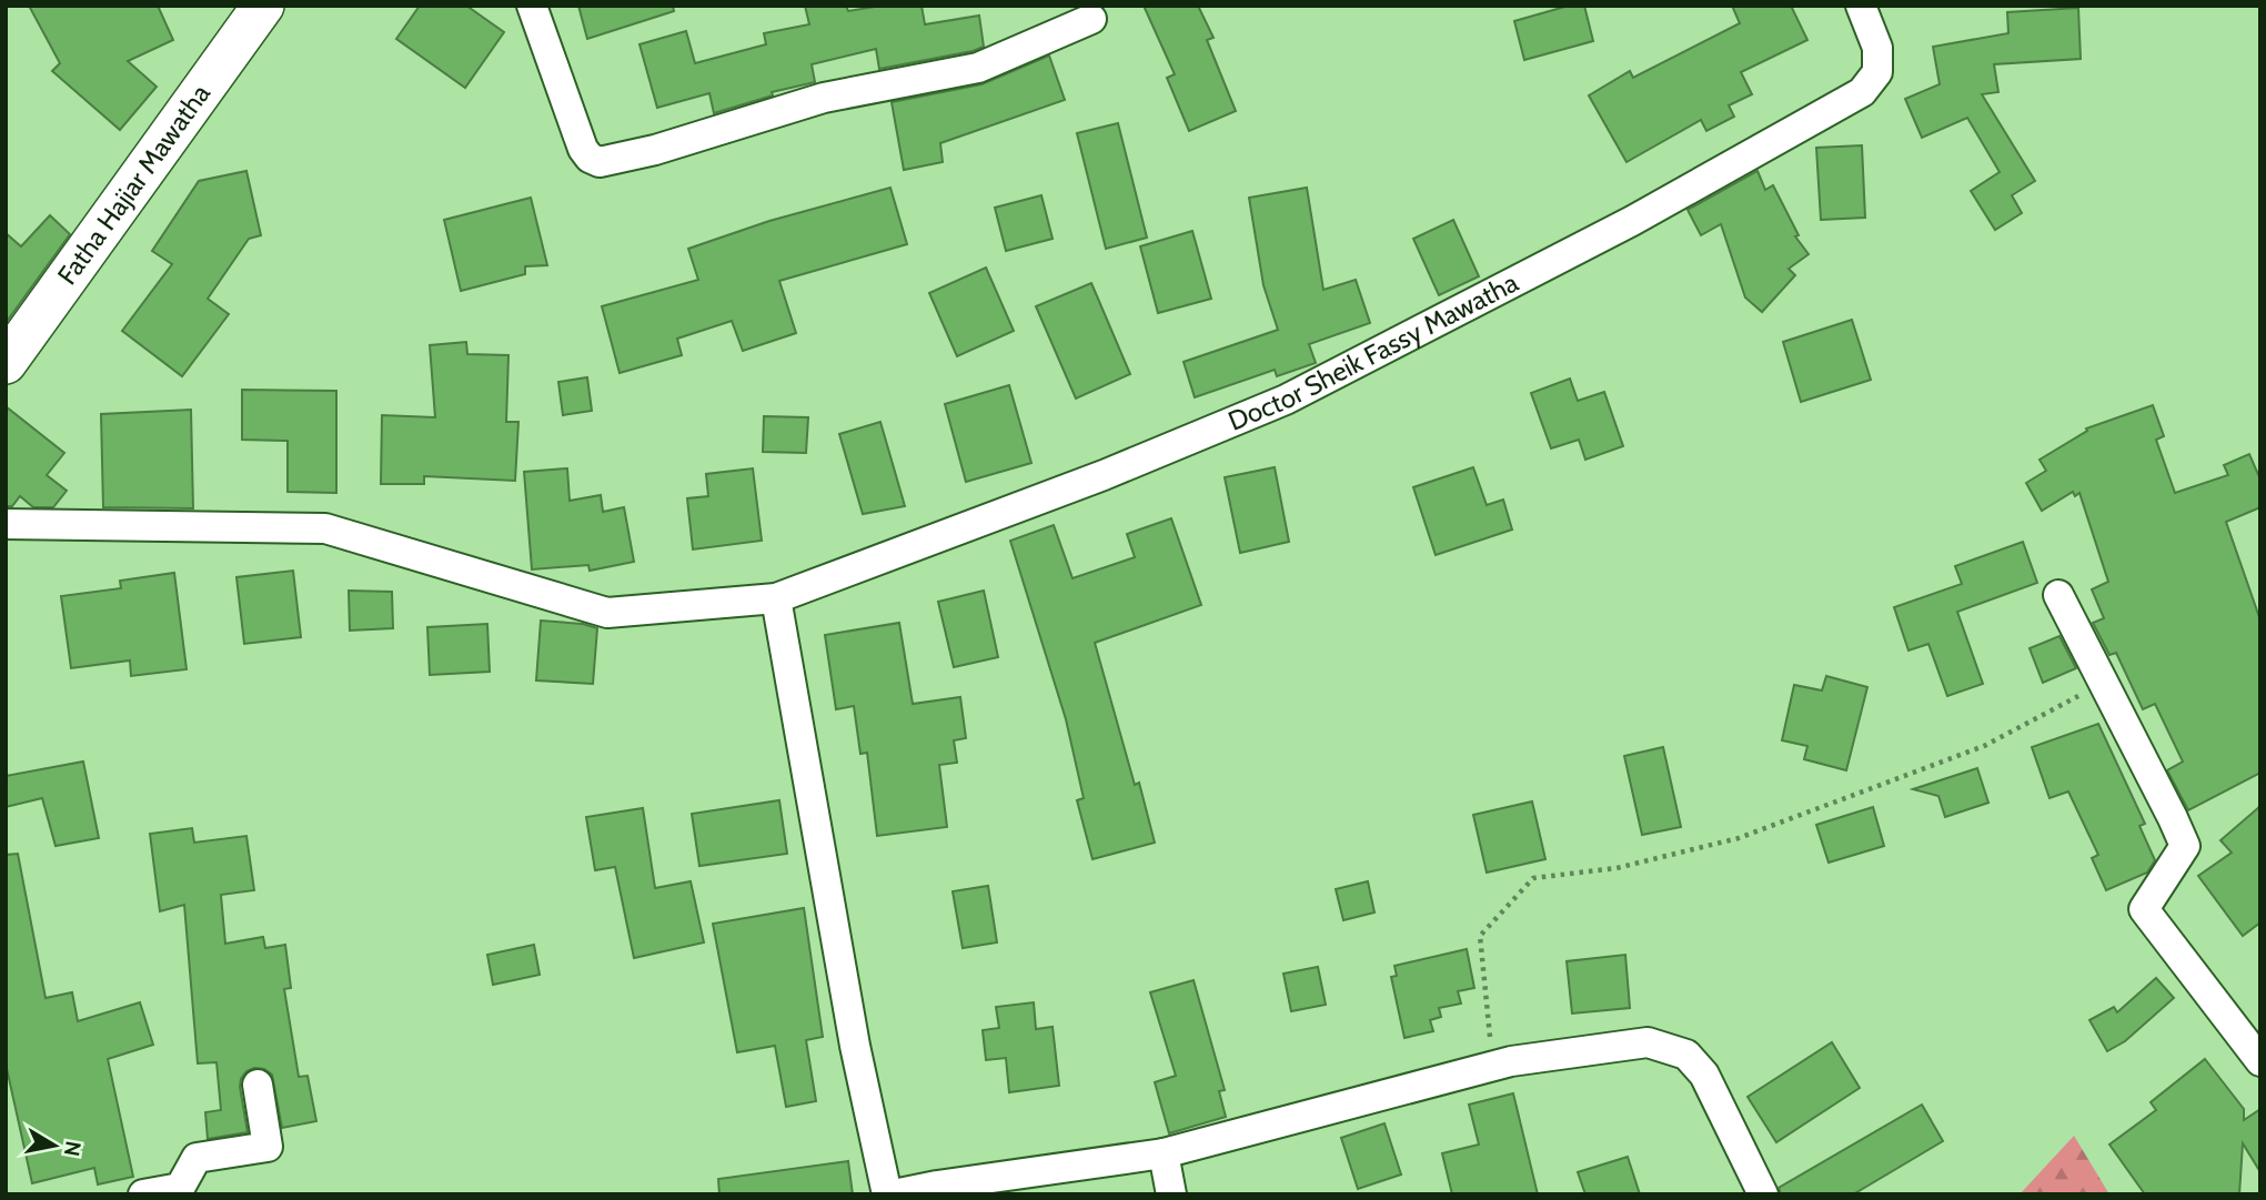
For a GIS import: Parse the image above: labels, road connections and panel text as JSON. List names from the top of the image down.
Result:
{
  "streets": {
    "street": ["Fatha Hajiar Mawatha", "Doctor Sheik Fassy Mawatha"]
  },
  "north": "right"
}
